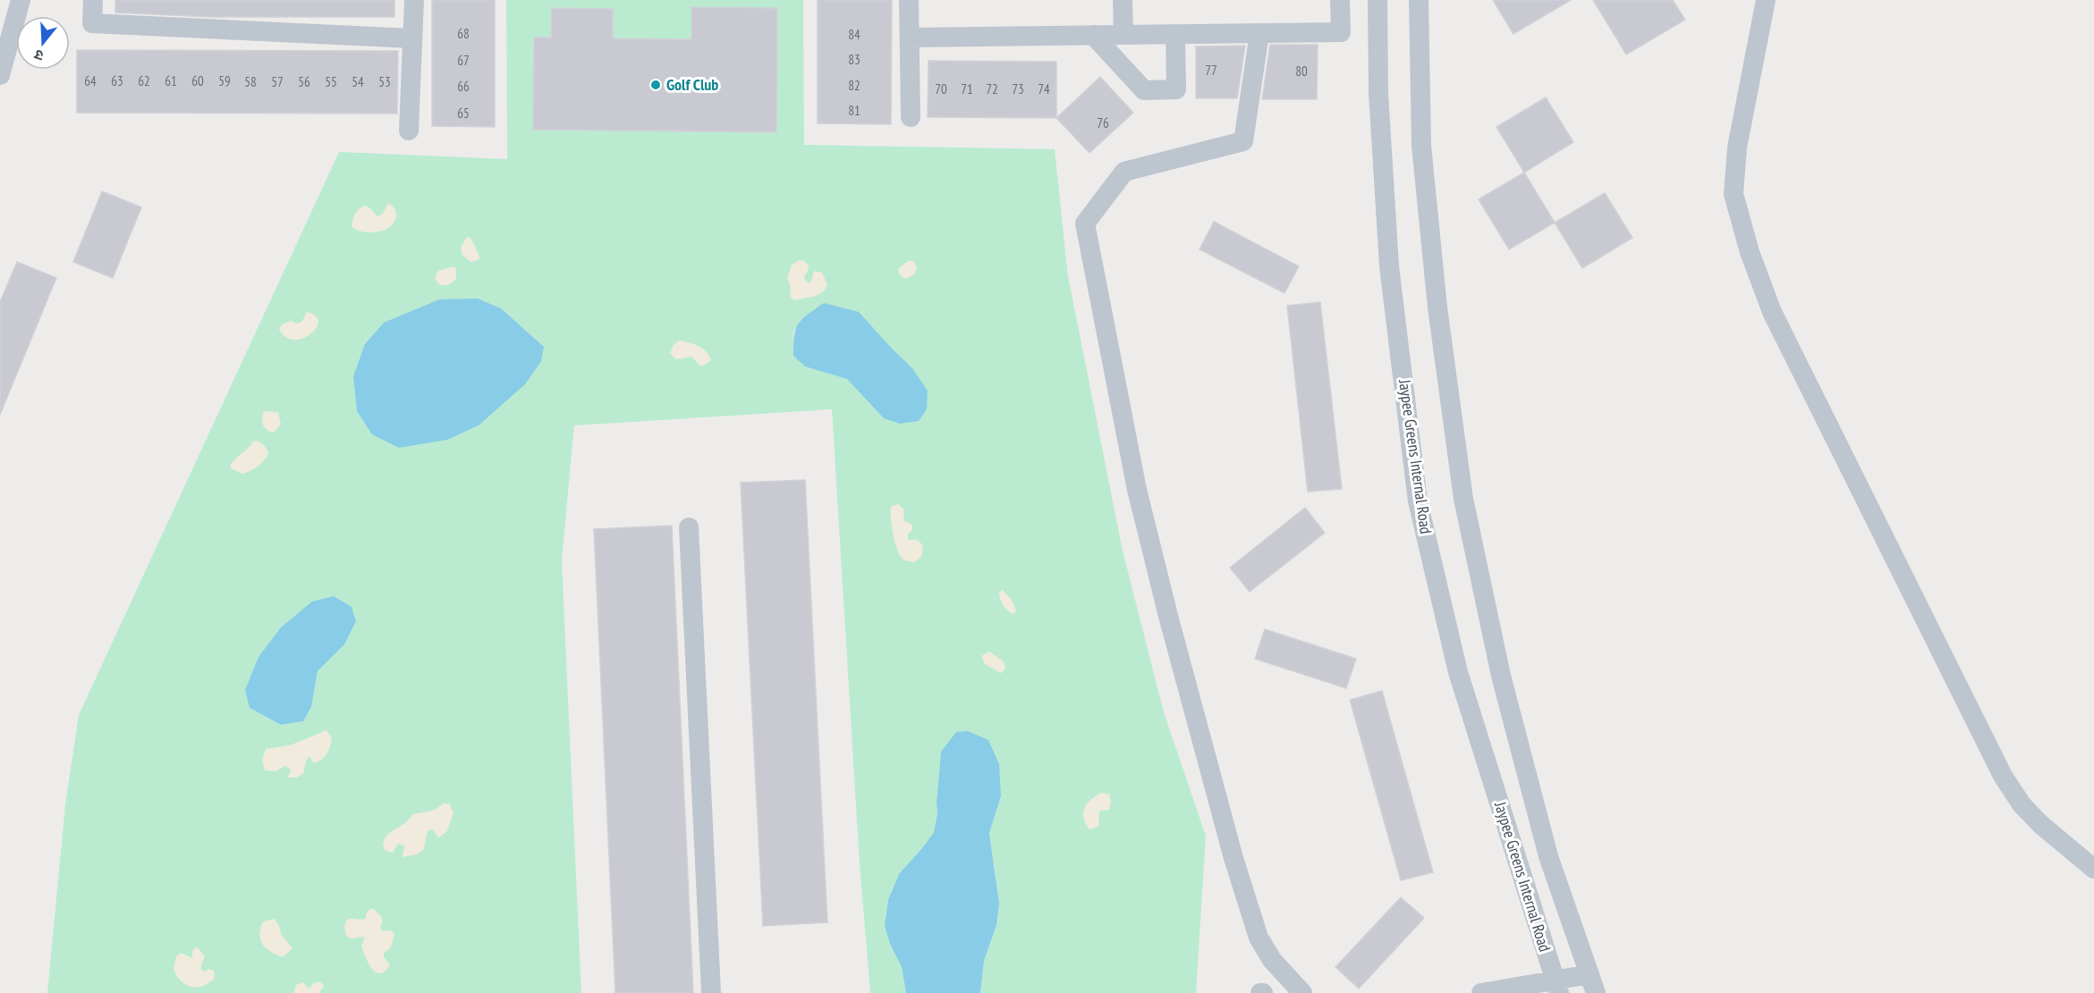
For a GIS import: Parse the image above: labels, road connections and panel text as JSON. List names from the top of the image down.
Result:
{
  "streets": {
    "street": ["Jaypee Greens Internal Road"]
  },
  "places": ["Golf Club"],
  "house_numbers": [
    "68",
    "84",
    "83",
    "67",
    "77",
    "80",
    "64",
    "63",
    "62",
    "61",
    "60",
    "59",
    "58",
    "57",
    "56",
    "55",
    "54",
    "53",
    "82",
    "66",
    "70",
    "71",
    "72",
    "73",
    "74",
    "81",
    "65",
    "76"
  ],
  "north": "bottom"
}
